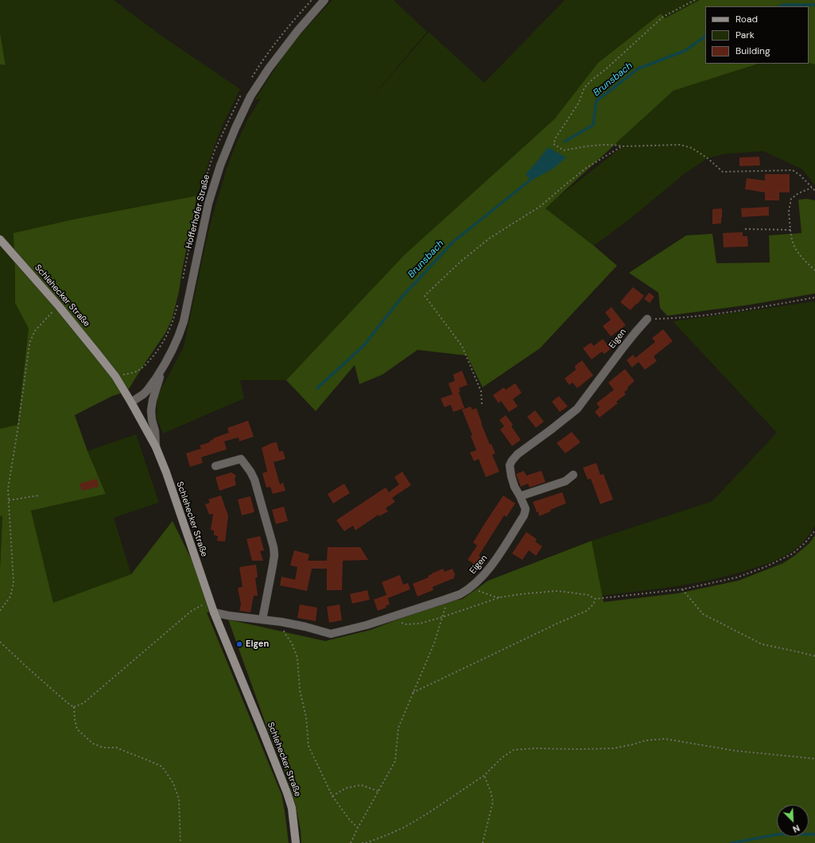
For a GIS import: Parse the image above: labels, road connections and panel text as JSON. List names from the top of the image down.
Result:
{
  "streets": {
    "main road": ["Schlehecker Straße"],
    "street": ["Hofferhofer Straße", "Eigen"]
  },
  "crossings": [
    ["Hofferhofer Straße", "Schlehecker Straße"],
    ["Schlehecker Straße", "Eigen"]
  ],
  "water": ["Brunsbach"],
  "places": ["Eigen"],
  "legend": ["Road", "Park", "Building"],
  "north": "bottom right"
}
